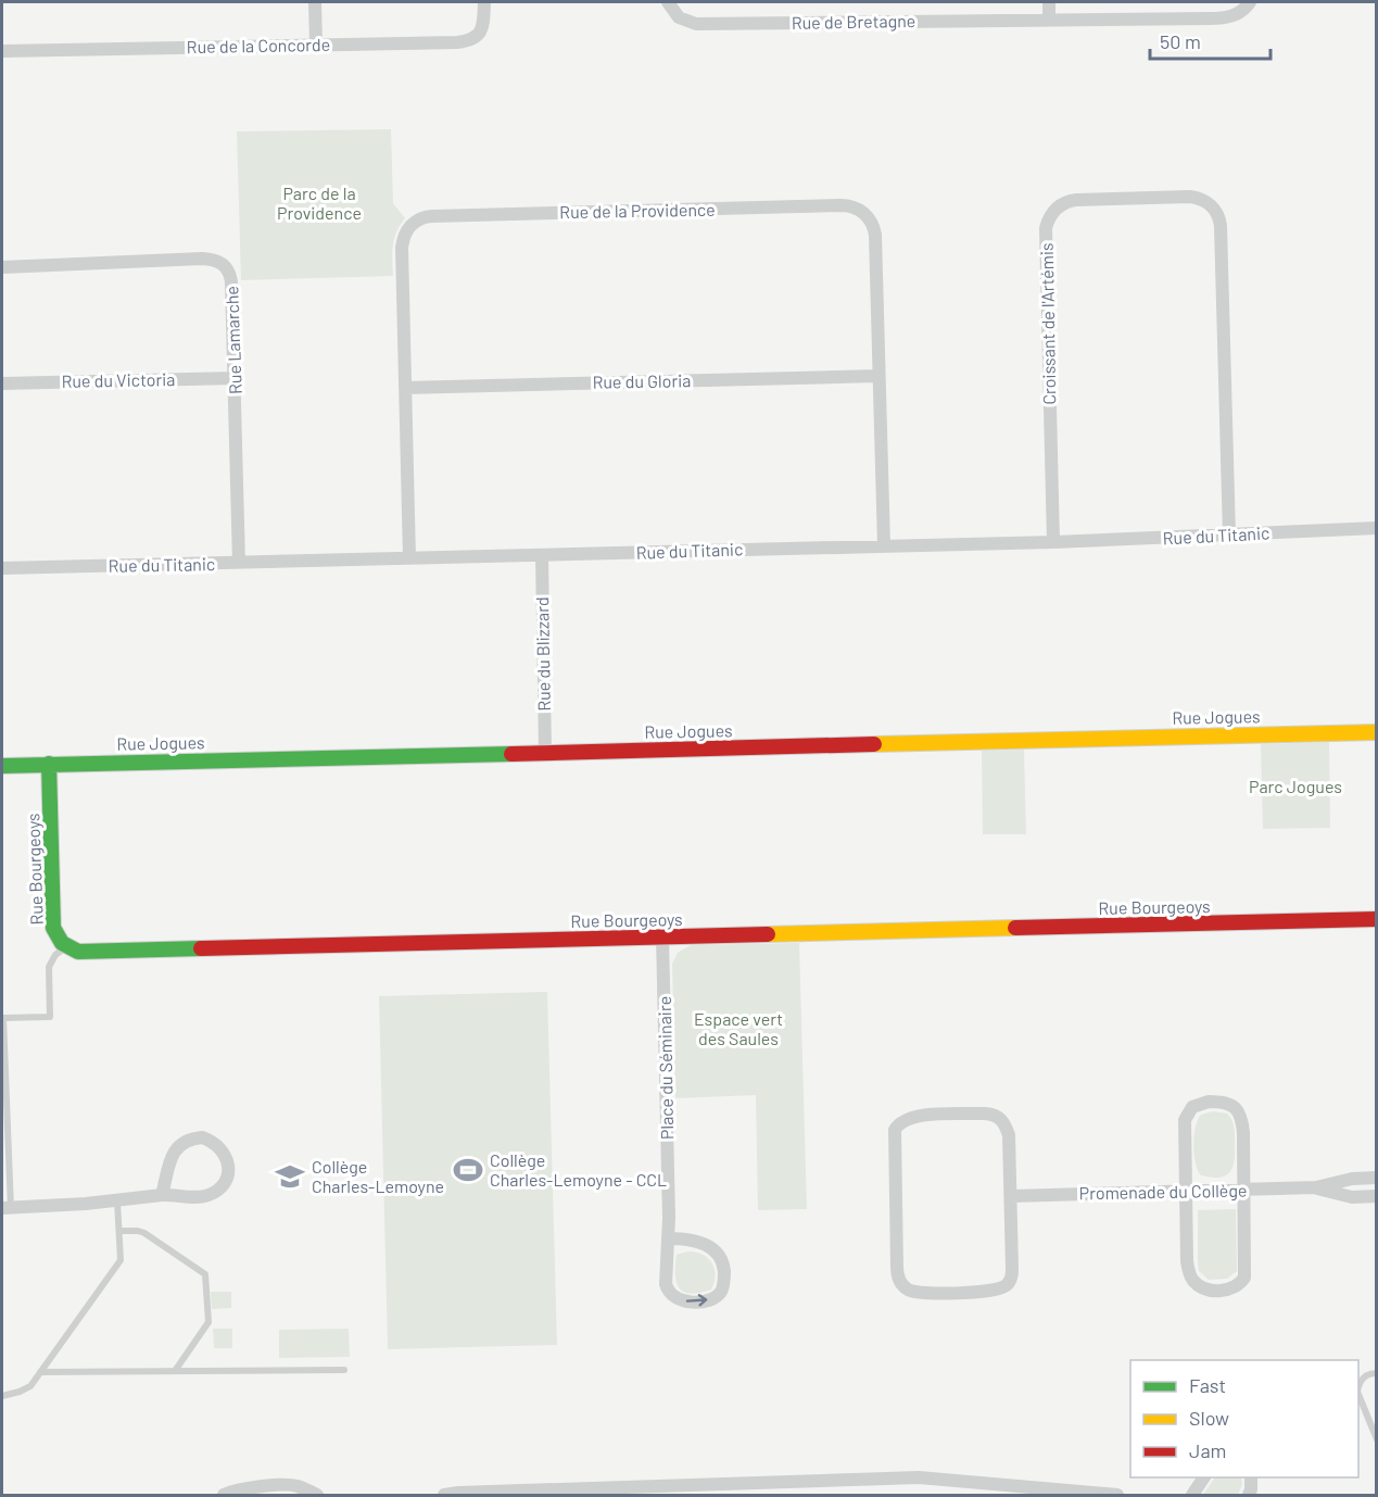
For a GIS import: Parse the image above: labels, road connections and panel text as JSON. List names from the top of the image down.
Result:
{
  "streets": {
    "street": [
      "Rue de Bretagne",
      "Rue de la Concorde",
      "Rue de la Providence",
      "Croissant de l'Artémis",
      "Rue Lamarche",
      "Rue du Victoria",
      "Rue du Gloria",
      "Rue du Titanic",
      "Rue du Blizzard",
      "Rue Jogues",
      "Rue Bourgeoys",
      "Place du Séminaire",
      "Promenade du Collège"
    ]
  },
  "crossings": [
    ["Rue de la Providence", "Rue du Gloria"],
    ["Rue de la Providence", "Rue du Titanic"],
    ["Croissant de l'Artémis", "Rue du Titanic"],
    ["Rue Lamarche", "Rue du Victoria"],
    ["Rue Lamarche", "Rue du Titanic"],
    ["Rue du Titanic", "Rue du Blizzard"],
    ["Rue du Blizzard", "Rue Jogues"],
    ["Rue Jogues", "Rue Bourgeoys"],
    ["Rue Bourgeoys", "Place du Séminaire"]
  ],
  "parks": ["Parc de la Providence", "Parc Jogues", "Espace vert des Saules"],
  "places": {
    "sports": ["Collège Charles-Lemoyne - CCL"],
    "school or university": ["Collège Charles-Lemoyne"]
  },
  "legend": ["Fast", "Slow", "Jam"],
  "scale_bar": "50 m"
}
